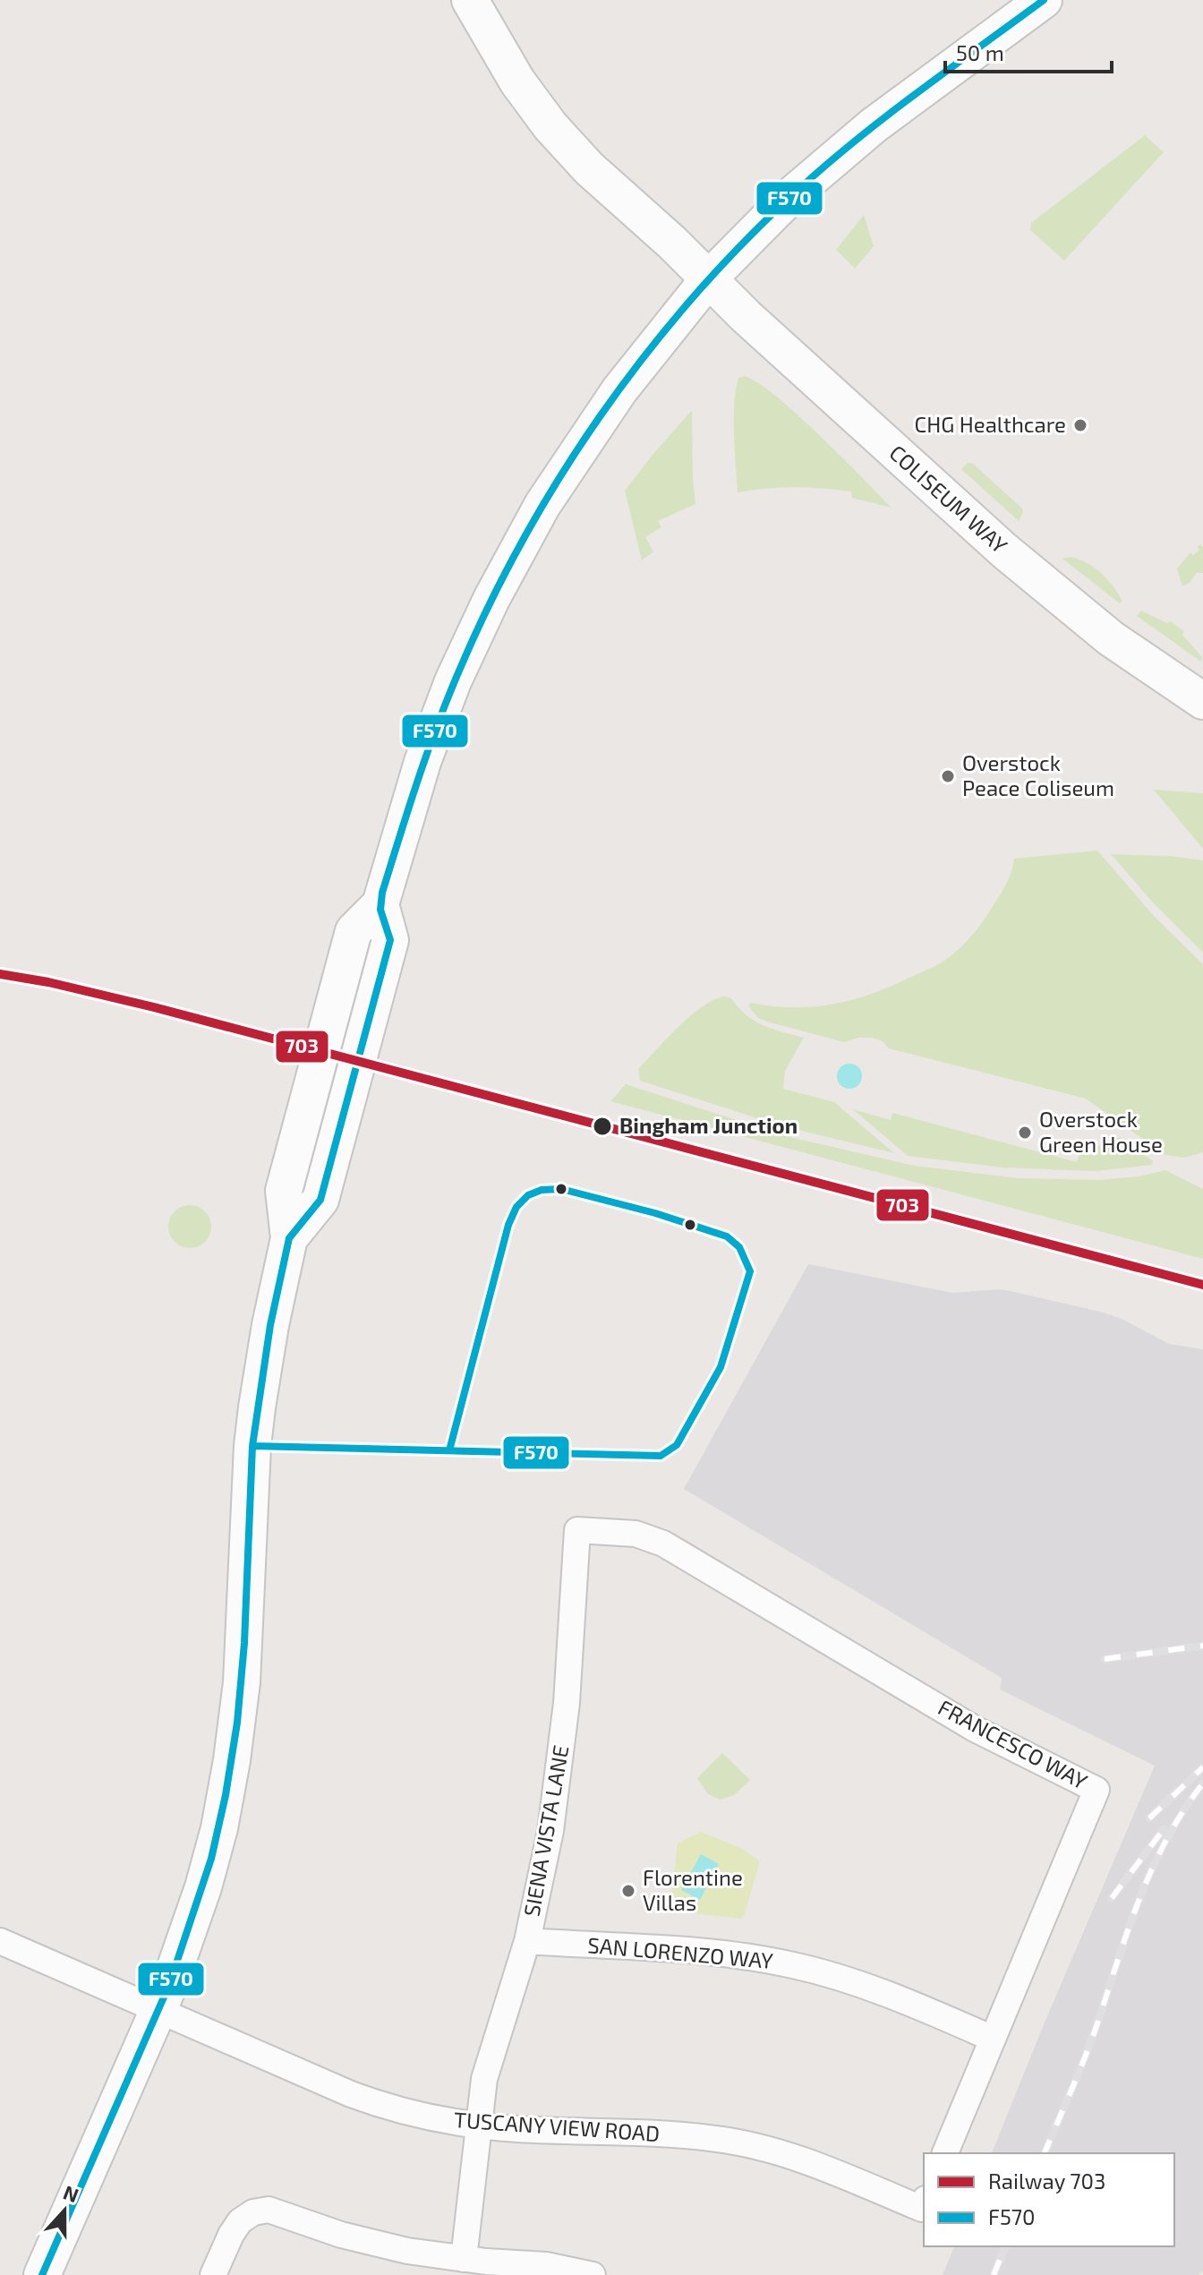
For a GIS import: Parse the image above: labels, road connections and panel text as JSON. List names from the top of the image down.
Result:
{
  "streets": {
    "main road": ["COLISEUM WAY"],
    "street": [
      "FRANCESCO WAY",
      "SIENA VISTA LANE",
      "SAN LORENZO WAY",
      "TUSCANY VIEW ROAD"
    ]
  },
  "crossings": [
    ["FRANCESCO WAY", "SIENA VISTA LANE"],
    ["FRANCESCO WAY", "SAN LORENZO WAY"],
    ["SIENA VISTA LANE", "SAN LORENZO WAY"],
    ["SIENA VISTA LANE", "TUSCANY VIEW ROAD"]
  ],
  "places": [
    "CHG Healthcare",
    "Overstock Peace Coliseum",
    "Bingham Junction",
    "Overstock Green House",
    "Florentine Villas"
  ],
  "lines": ["transit line F570", "rail line 703"],
  "legend": ["Railway 703", "F570"],
  "scale_bar": "50 m",
  "north": "top"
}
